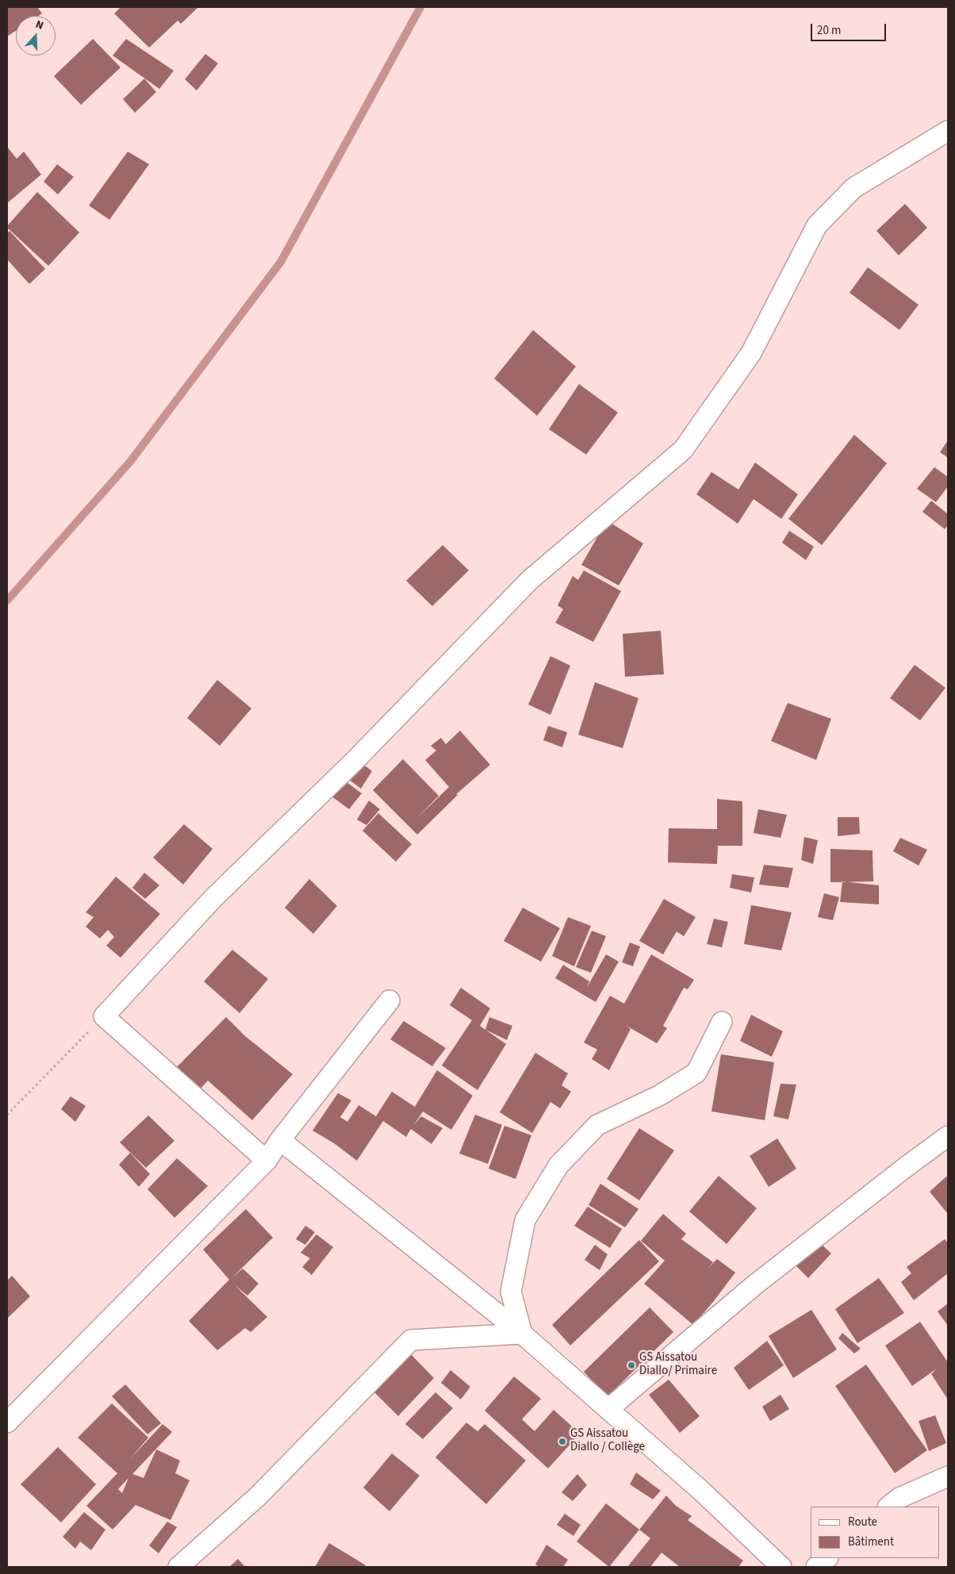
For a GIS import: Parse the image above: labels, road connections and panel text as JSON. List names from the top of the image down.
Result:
{
  "places": ["GS Aissatou Diallo/ Primaire", "GS Aissatou Diallo / Collège"],
  "legend": ["Route", "Bâtiment"],
  "scale_bar": "20 m",
  "north": "top"
}
